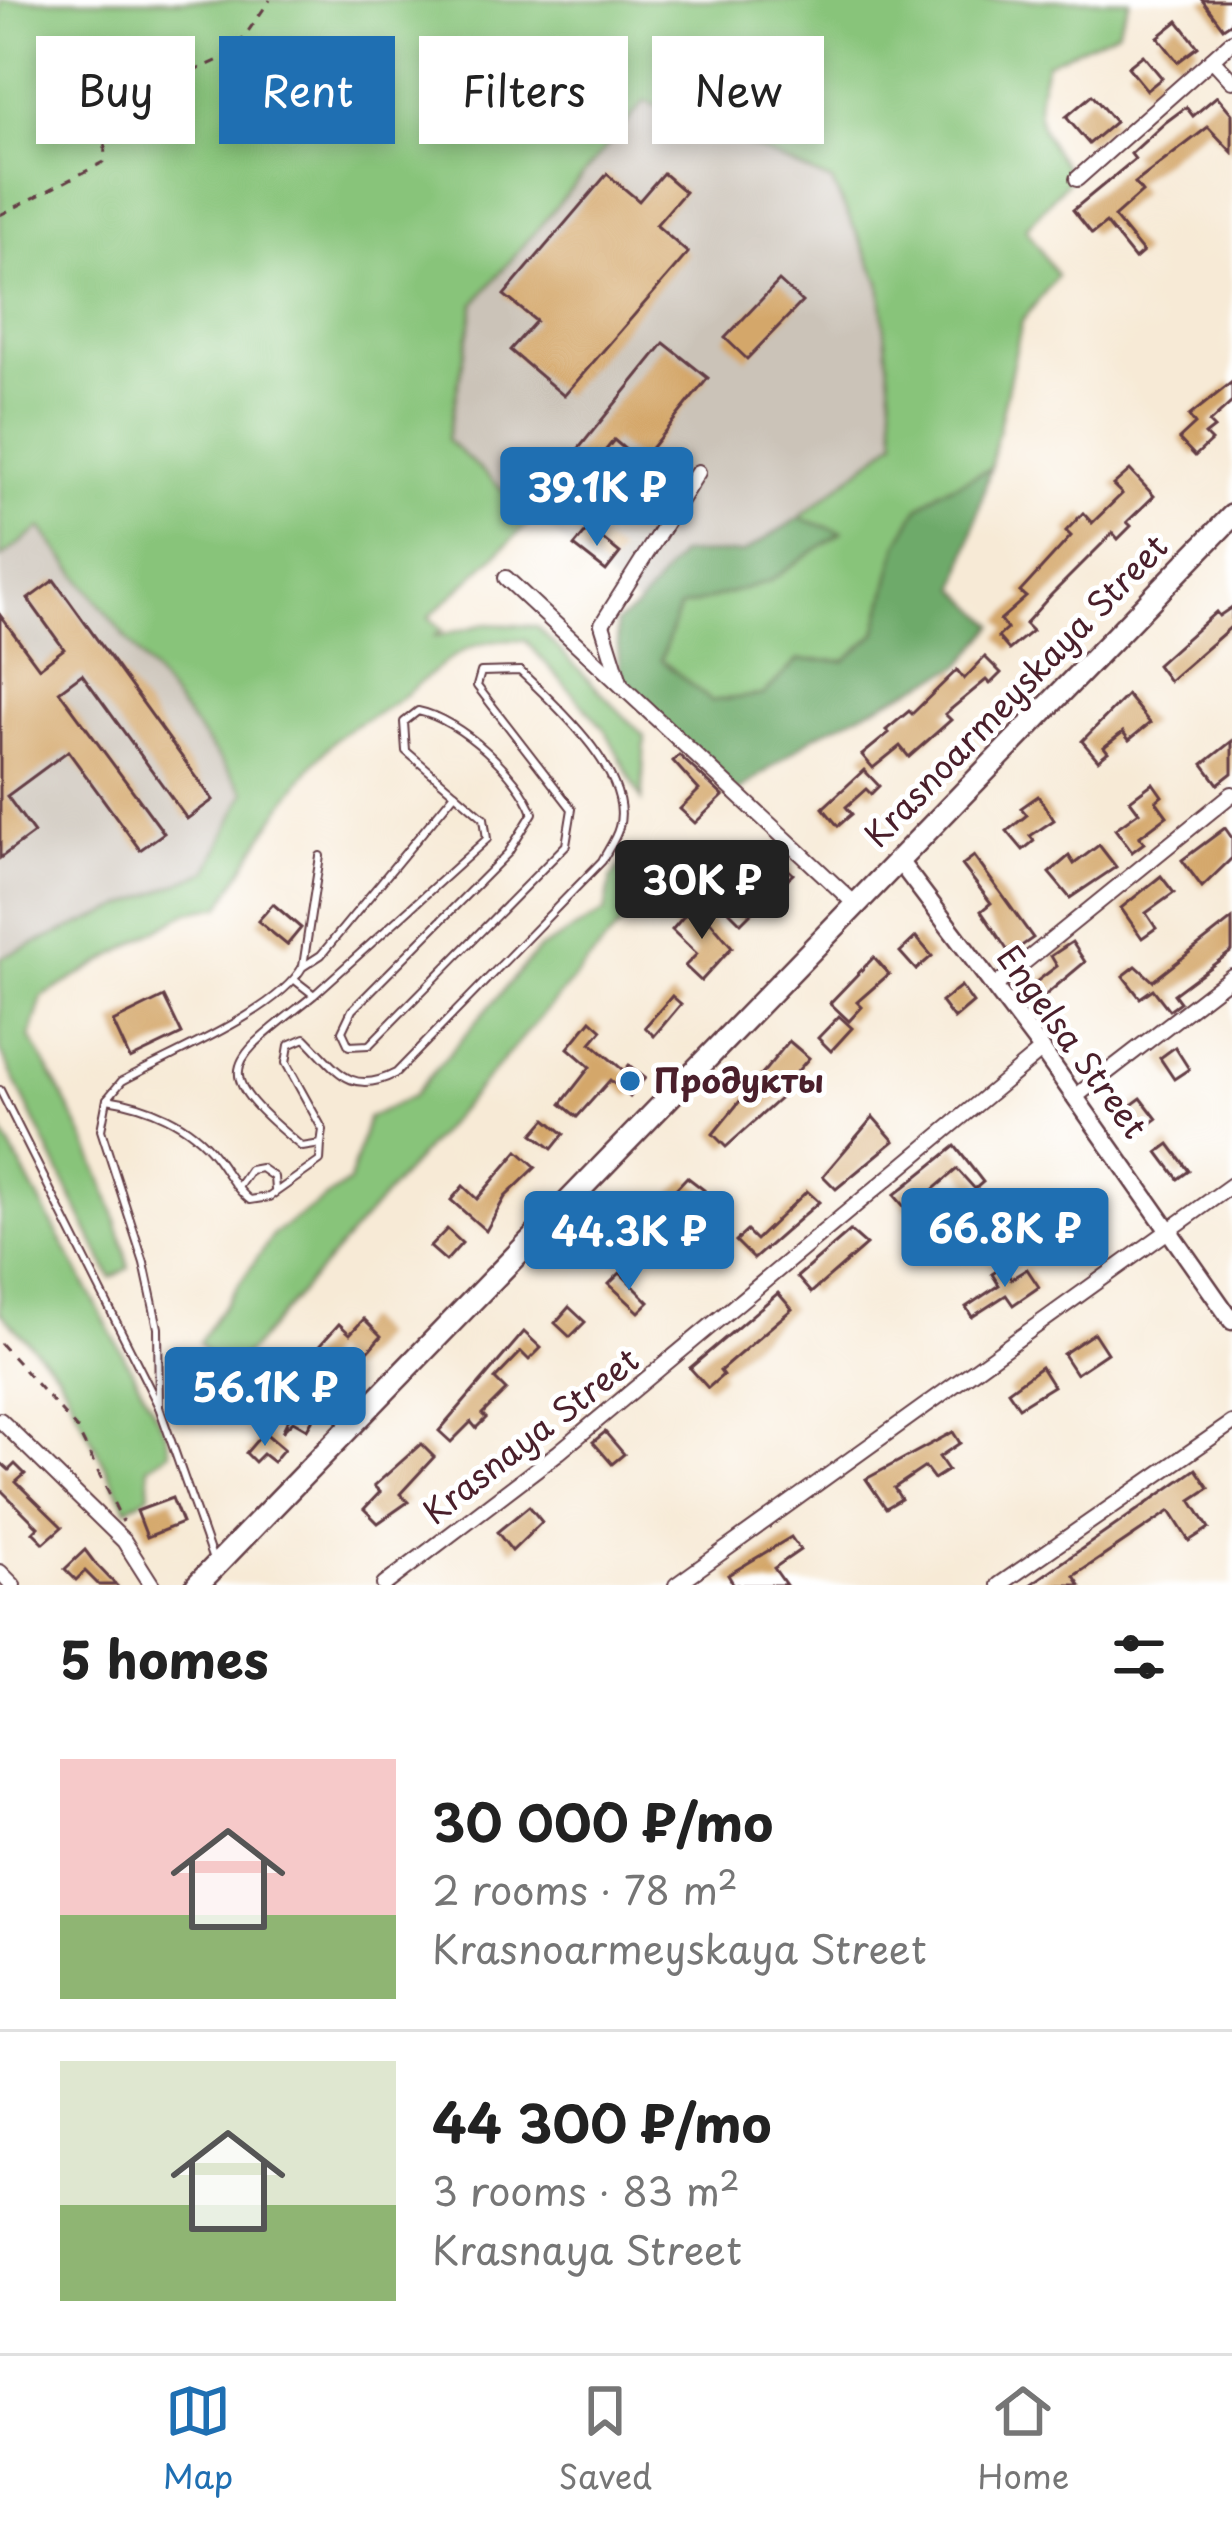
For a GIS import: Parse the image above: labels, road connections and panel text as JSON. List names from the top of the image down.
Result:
{
  "streets": {
    "main road": ["Krasnoarmeyskaya Street"],
    "street": ["Engelsa Street", "Krasnaya Street"]
  },
  "crossings": [
    ["Krasnoarmeyskaya Street", "Engelsa Street"],
    ["Engelsa Street", "Krasnaya Street"]
  ],
  "places": ["Продукты"],
  "page": {
    "chip": [
      "Buy",
      "Rent",
      "Filters",
      "New"
    ],
    "price": [
      "39.1K ₽",
      "30K ₽",
      "66.8K ₽",
      "44.3K ₽",
      "56.1K ₽"
    ],
    "heading": "5 homes",
    "list": [
      {
        "name": "30 000 ₽/mo",
        "note": "2 rooms · 78 m² · Krasnoarmeyskaya Street"
      },
      {
        "name": "44 300 ₽/mo",
        "note": "3 rooms · 83 m² · Krasnaya Street"
      }
    ],
    "tabs": ["Map", "Saved", "Home"]
  }
}
